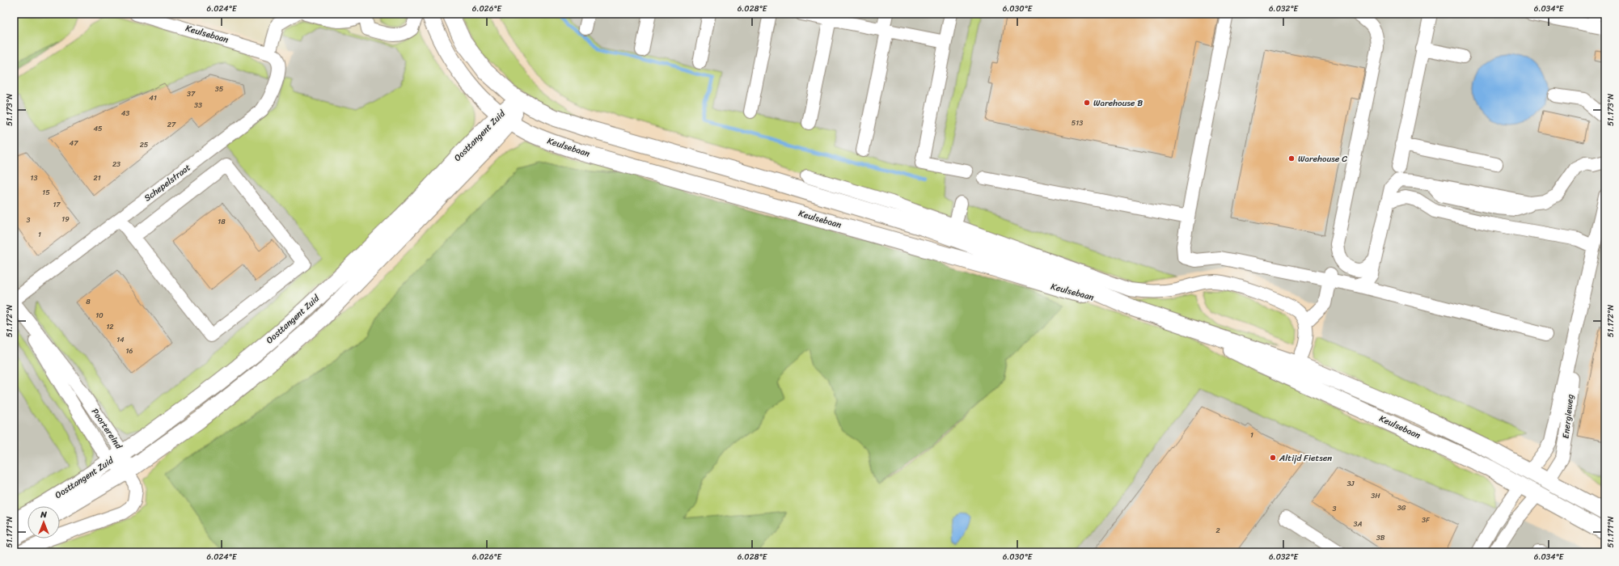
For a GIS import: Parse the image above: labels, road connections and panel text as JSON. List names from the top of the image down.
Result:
{
  "streets": {
    "main road": ["Keulsebaan", "Oosttangent Zuid", "Energieweg"],
    "street": ["Schepelstraat", "Poortereind"]
  },
  "crossings": [
    ["Keulsebaan", "Oosttangent Zuid"],
    ["Keulsebaan", "Schepelstraat"],
    ["Keulsebaan", "Energieweg"],
    ["Oosttangent Zuid", "Poortereind"],
    ["Schepelstraat", "Poortereind"]
  ],
  "places": ["Warehouse B", "Warehouse C", "Altijd Fietsen"],
  "house_numbers": [
    "35",
    "37",
    "41",
    "33",
    "43",
    "513",
    "27",
    "45",
    "47",
    "25",
    "23",
    "13",
    "21",
    "15",
    "17",
    "19",
    "3",
    "18",
    "1",
    "8",
    "10",
    "12",
    "14",
    "16",
    "1",
    "3J",
    "3H",
    "3G",
    "3",
    "3F",
    "3A",
    "2",
    "3B"
  ],
  "north": "top",
  "coordinates": [
    "6.024°E",
    "6.026°E",
    "6.028°E",
    "6.030°E",
    "6.032°E",
    "6.034°E",
    "51.173°N",
    "51.172°N",
    "51.171°N"
  ]
}
